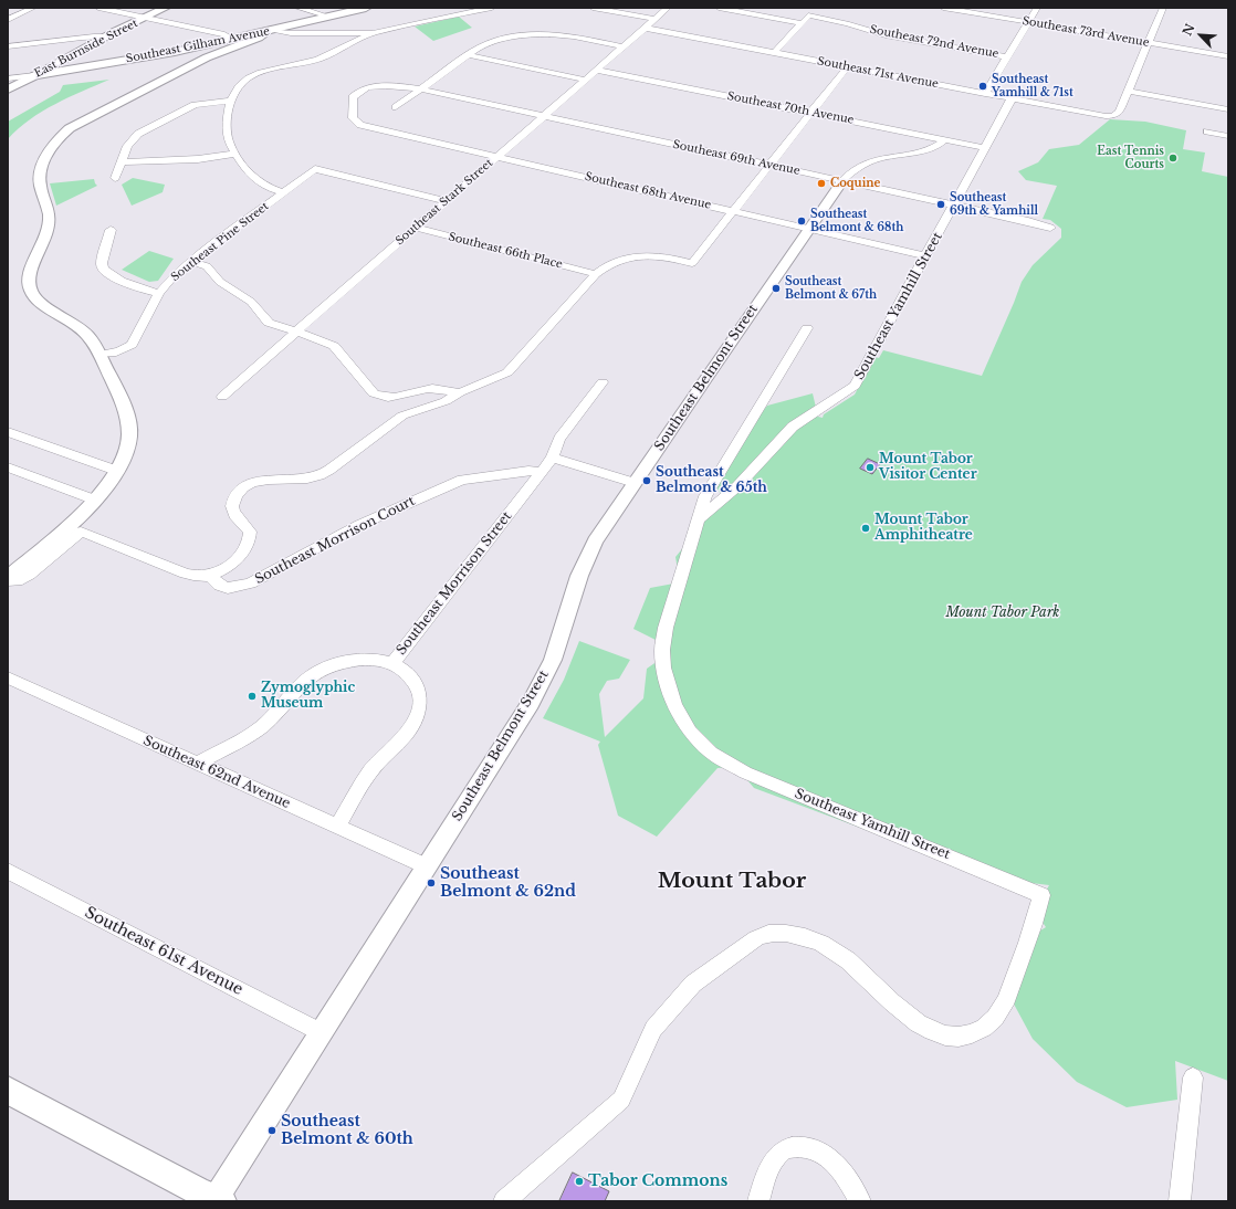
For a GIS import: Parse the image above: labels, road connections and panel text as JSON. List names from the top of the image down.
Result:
{
  "streets": {
    "main road": ["Southeast Gilham Avenue", "East Burnside Street"],
    "street": [
      "Southeast 73rd Avenue",
      "Southeast 72nd Avenue",
      "Southeast 71st Avenue",
      "Southeast 70th Avenue",
      "Southeast 69th Avenue",
      "Southeast 68th Avenue",
      "Southeast Stark Street",
      "Southeast Pine Street",
      "Southeast 66th Place",
      "Southeast Yamhill Street",
      "Southeast Belmont Street",
      "Southeast Morrison Court",
      "Southeast Morrison Street",
      "Southeast 62nd Avenue",
      "Southeast 61st Avenue"
    ]
  },
  "crossings": [
    ["Southeast Gilham Avenue", "East Burnside Street"],
    ["Southeast 71st Avenue", "Southeast Stark Street"],
    ["Southeast 71st Avenue", "Southeast Yamhill Street"],
    ["Southeast 70th Avenue", "Southeast Stark Street"],
    ["Southeast 70th Avenue", "Southeast Yamhill Street"],
    ["Southeast 70th Avenue", "Southeast Belmont Street"],
    ["Southeast 69th Avenue", "Southeast 68th Avenue"],
    ["Southeast 69th Avenue", "Southeast Stark Street"],
    ["Southeast 69th Avenue", "Southeast Yamhill Street"],
    ["Southeast 69th Avenue", "Southeast Belmont Street"],
    ["Southeast 68th Avenue", "Southeast Stark Street"],
    ["Southeast 68th Avenue", "Southeast Yamhill Street"],
    ["Southeast 68th Avenue", "Southeast Belmont Street"],
    ["Southeast Stark Street", "Southeast Pine Street"],
    ["Southeast Stark Street", "Southeast 66th Place"],
    ["Southeast Belmont Street", "Southeast 62nd Avenue"],
    ["Southeast Belmont Street", "Southeast 61st Avenue"],
    ["Southeast Morrison Court", "Southeast Morrison Street"],
    ["Southeast Morrison Street", "Southeast 62nd Avenue"]
  ],
  "districts": ["Mount Tabor"],
  "parks": ["Mount Tabor Park"],
  "places": [
    "Southeast Yamhill & 71st",
    "East Tennis Courts",
    "Coquine",
    "Southeast 69th & Yamhill",
    "Southeast Belmont & 68th",
    "Southeast Belmont & 67th",
    "Mount Tabor Visitor Center",
    "Southeast Belmont & 65th",
    "Mount Tabor Amphitheatre",
    "Zymoglyphic Museum",
    "Southeast Belmont & 62nd",
    "Southeast Belmont & 60th",
    "Tabor Commons"
  ],
  "north": "top left"
}
